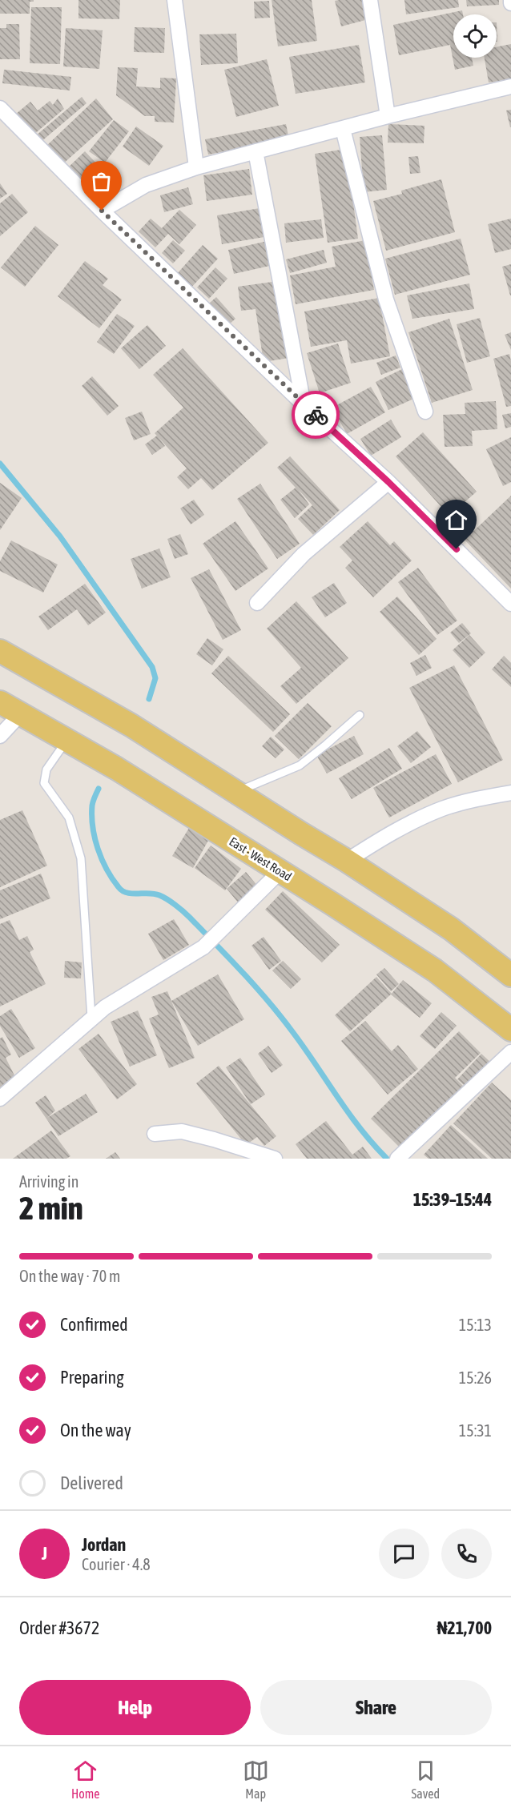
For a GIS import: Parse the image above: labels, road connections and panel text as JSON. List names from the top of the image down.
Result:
{
  "streets": {
    "main road": ["East - West Road"]
  },
  "page": {
    "heading": ["2 min", "Arriving in", "15:39–15:44"],
    "panel": [
      "Jordan",
      "Courier · 4.8",
      "Order #3672",
      "₦21,700"
    ],
    "bar": "On the way · 70 m",
    "list": [
      ["Confirmed", "15:13"],
      ["Preparing", "15:26"],
      ["On the way", "15:31"],
      "Delivered"
    ],
    "round": "J",
    "buttons": ["Help", "Share"],
    "tabs": ["Home", "Map", "Saved"]
  }
}
